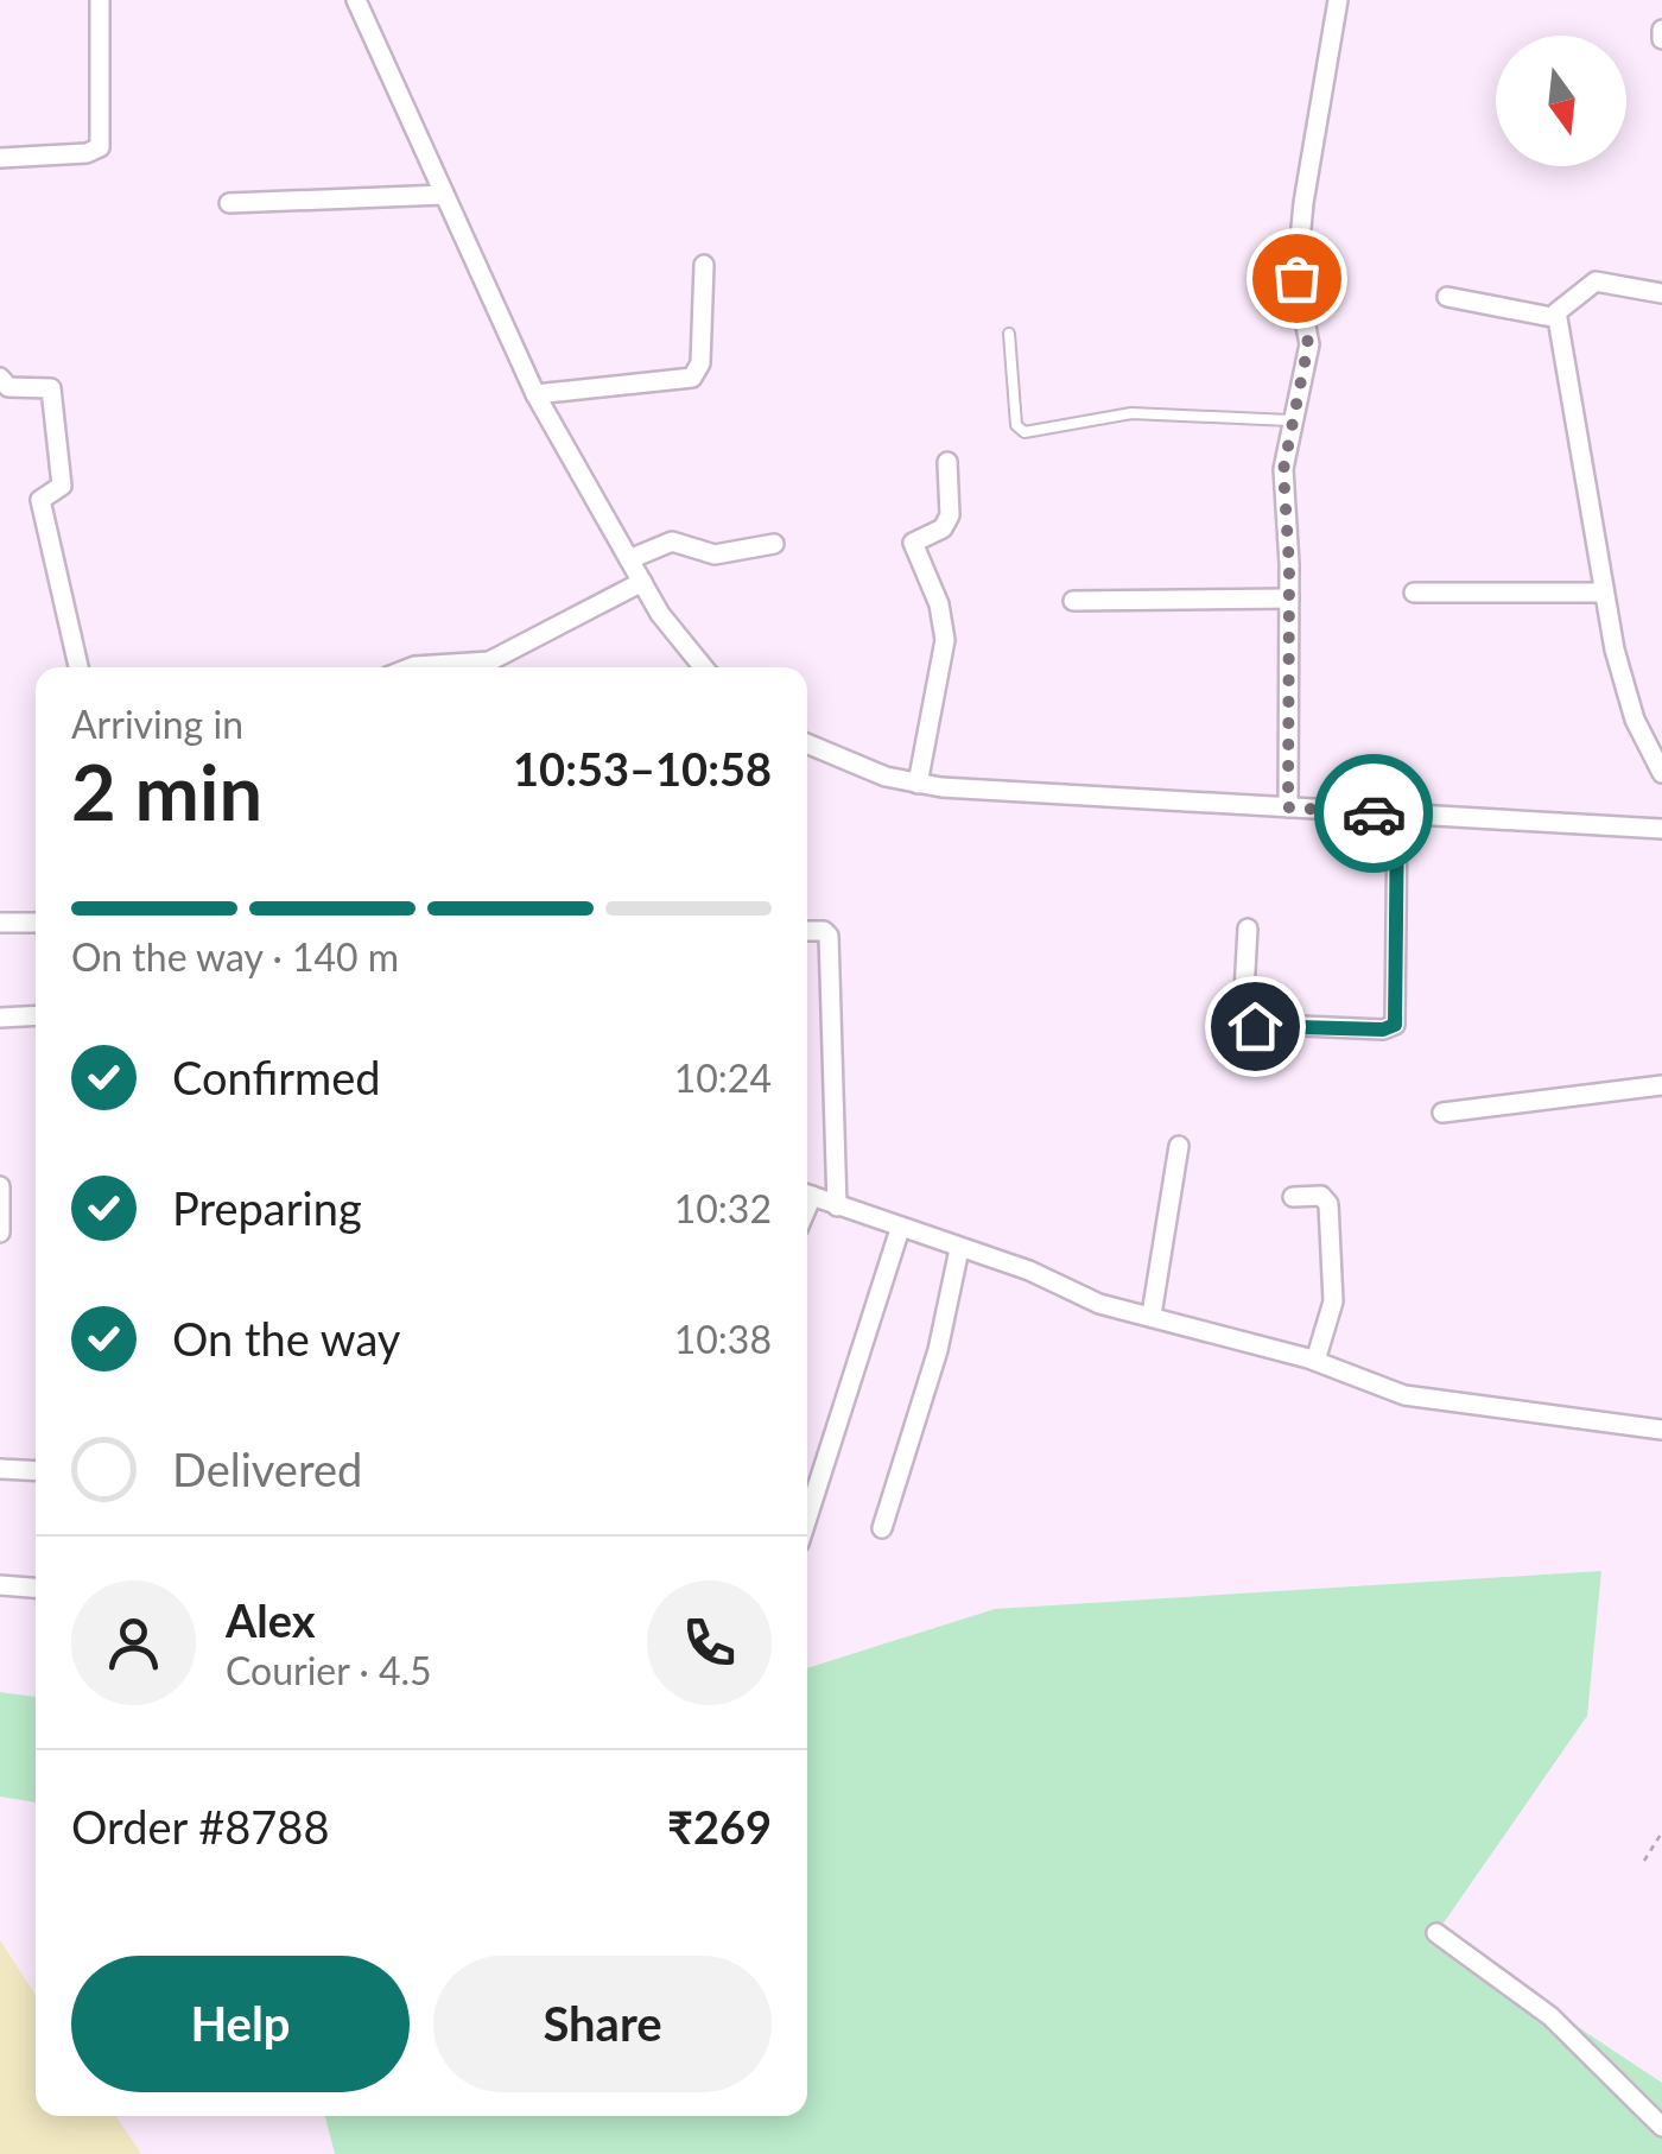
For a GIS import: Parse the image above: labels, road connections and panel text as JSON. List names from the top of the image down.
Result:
{
  "north": "bottom",
  "page": {
    "heading": ["2 min", "Arriving in", "10:53–10:58"],
    "panel": [
      "Alex",
      "Courier · 4.5",
      "Order #8788",
      "₹269"
    ],
    "bar": "On the way · 140 m",
    "list": [
      ["Confirmed", "10:24"],
      ["Preparing", "10:32"],
      ["On the way", "10:38"],
      "Delivered"
    ],
    "buttons": ["Help", "Share"]
  }
}
